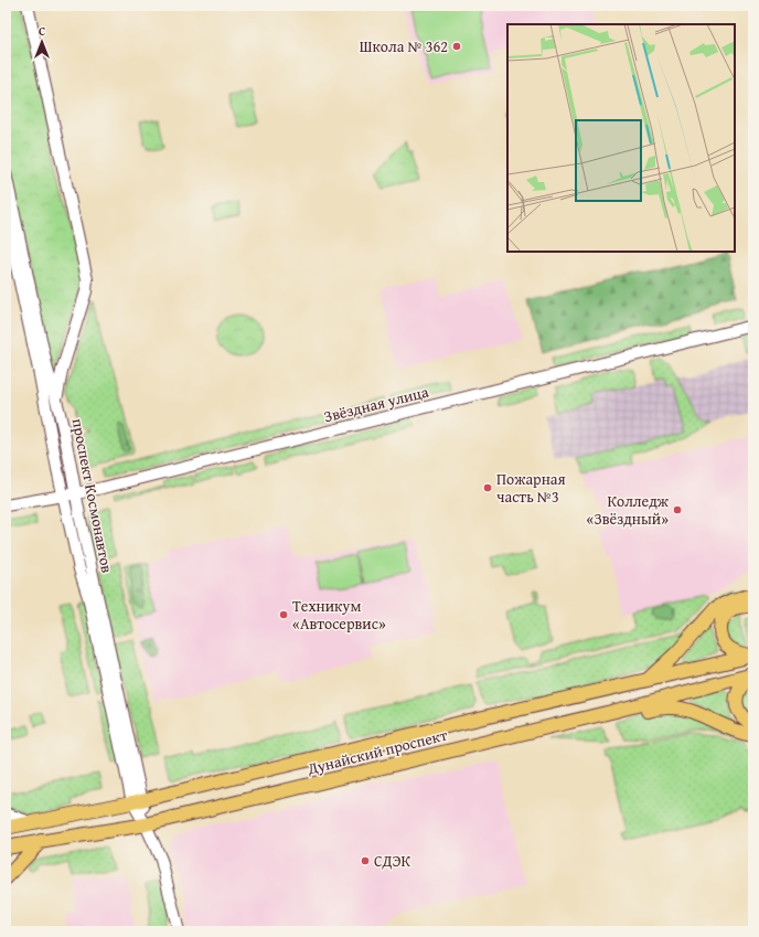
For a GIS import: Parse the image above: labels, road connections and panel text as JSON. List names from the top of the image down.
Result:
{
  "streets": {
    "main road": ["Дунайский проспект"],
    "street": ["Звёздная улица", "проспект Космонавтов"]
  },
  "crossings": [
    ["Звёздная улица", "проспект Космонавтов"],
    ["проспект Космонавтов", "Дунайский проспект"]
  ],
  "places": [
    "Школа № 362",
    "Пожарная часть №3",
    "Колледж «Звёздный»",
    "Техникум «Автосервис»",
    "СДЭК"
  ],
  "north": "top"
}
